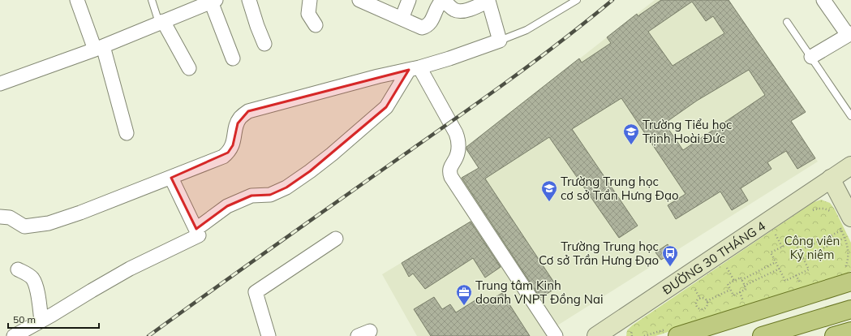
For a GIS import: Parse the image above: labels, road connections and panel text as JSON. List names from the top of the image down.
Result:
{
  "streets": {
    "main road": ["ĐƯỜNG 30 THÁNG 4"]
  },
  "parks": ["Công viên Kỷ niệm"],
  "places": {
    "school or university": ["Trường Tiểu học Trịnh Hoài Đức", "Trường Trung học cơ sở Trần Hưng Đạo"],
    "bus stop": ["Trường Trung học Cơ sở Trần Hưng Đạo"],
    "office": ["Trung tâm Kinh doanh VNPT Đồng Nai"]
  },
  "scale_bar": "50 m"
}
